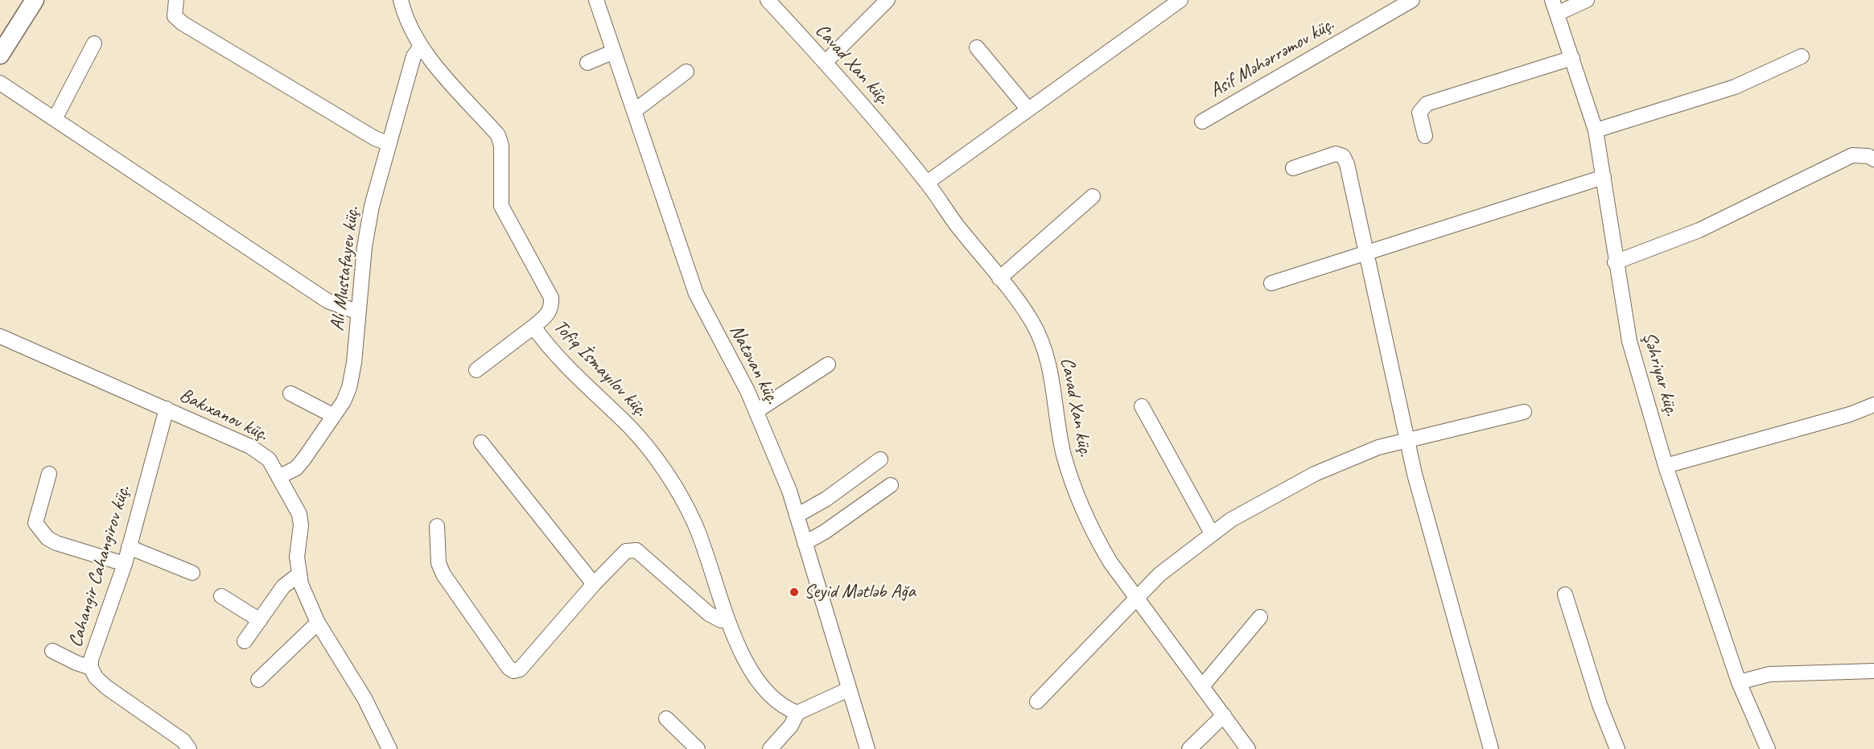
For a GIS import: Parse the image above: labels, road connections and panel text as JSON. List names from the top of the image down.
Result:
{
  "streets": {
    "street": [
      "Asif Məhərrəmov küç.",
      "Cavad Xan küç.",
      "Alı Mustafayev küç.",
      "Natəvan küç.",
      "Tofiq İsmayılov küç.",
      "Şəhriyar küç.",
      "Bakıxanov küç.",
      "Cahangir Cahangirov küç."
    ]
  },
  "crossings": [
    ["Alı Mustafayev küç.", "Tofiq İsmayılov küç."],
    ["Alı Mustafayev küç.", "Bakıxanov küç."],
    ["Bakıxanov küç.", "Cahangir Cahangirov küç."]
  ],
  "places": ["Seyid Mətləb Ağa"]
}
